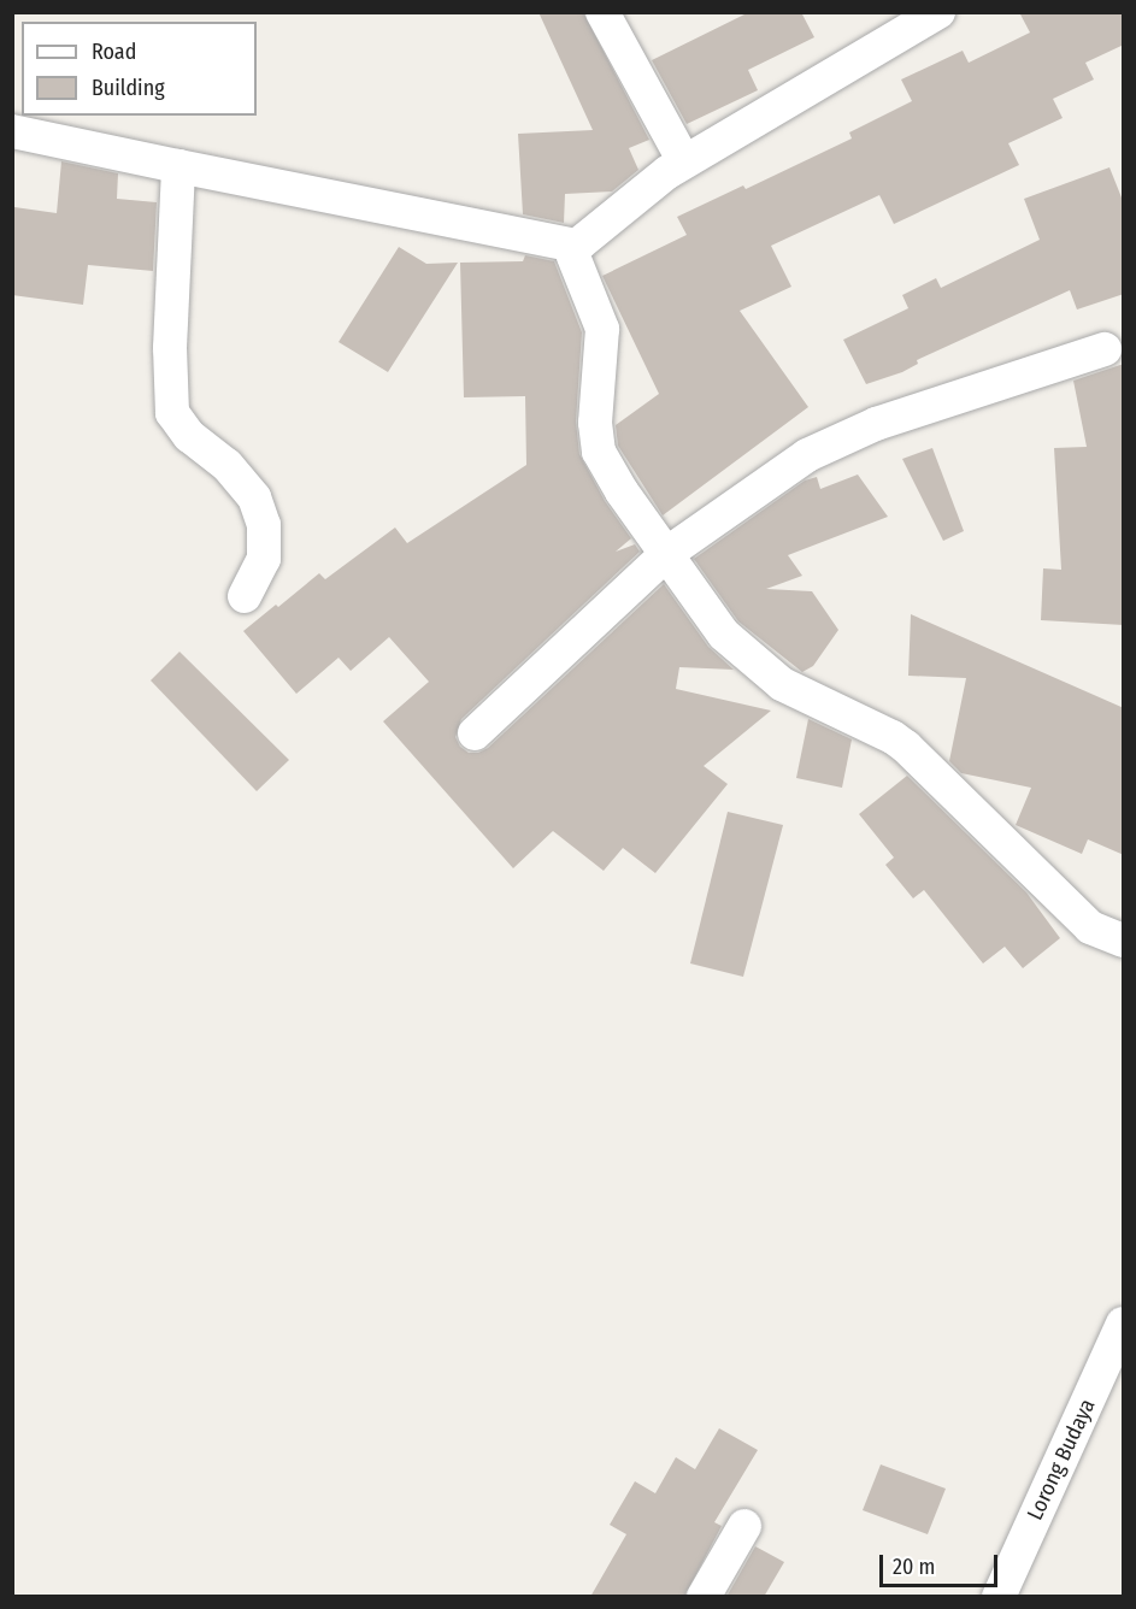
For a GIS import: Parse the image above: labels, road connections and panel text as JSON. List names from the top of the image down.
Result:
{
  "streets": {
    "street": ["Lorong Budaya"]
  },
  "legend": ["Road", "Building"],
  "scale_bar": "20 m"
}
